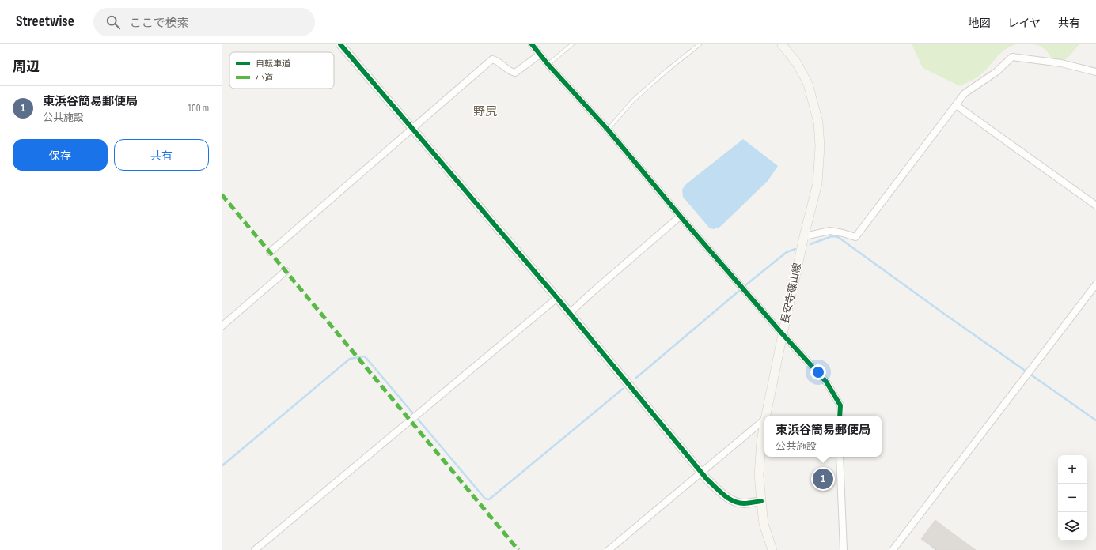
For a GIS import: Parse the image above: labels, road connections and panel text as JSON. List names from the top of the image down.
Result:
{
  "streets": {
    "main road": ["長安寺篠山線"]
  },
  "districts": ["野尻"],
  "legend": ["自転車道", "小道"],
  "page": {
    "header": "Streetwise",
    "search": "ここで検索",
    "nav": ["地図", "レイヤ", "共有"],
    "heading": "周辺",
    "list": [
      {
        "mark": "1",
        "name": "東浜谷簡易郵便局",
        "note": "公共施設",
        "value": "100 m"
      }
    ],
    "buttons": ["保存", "共有"],
    "popup": ["東浜谷簡易郵便局", "公共施設"],
    "map_buttons": ["+", "−"],
    "pins": "1"
  }
}
